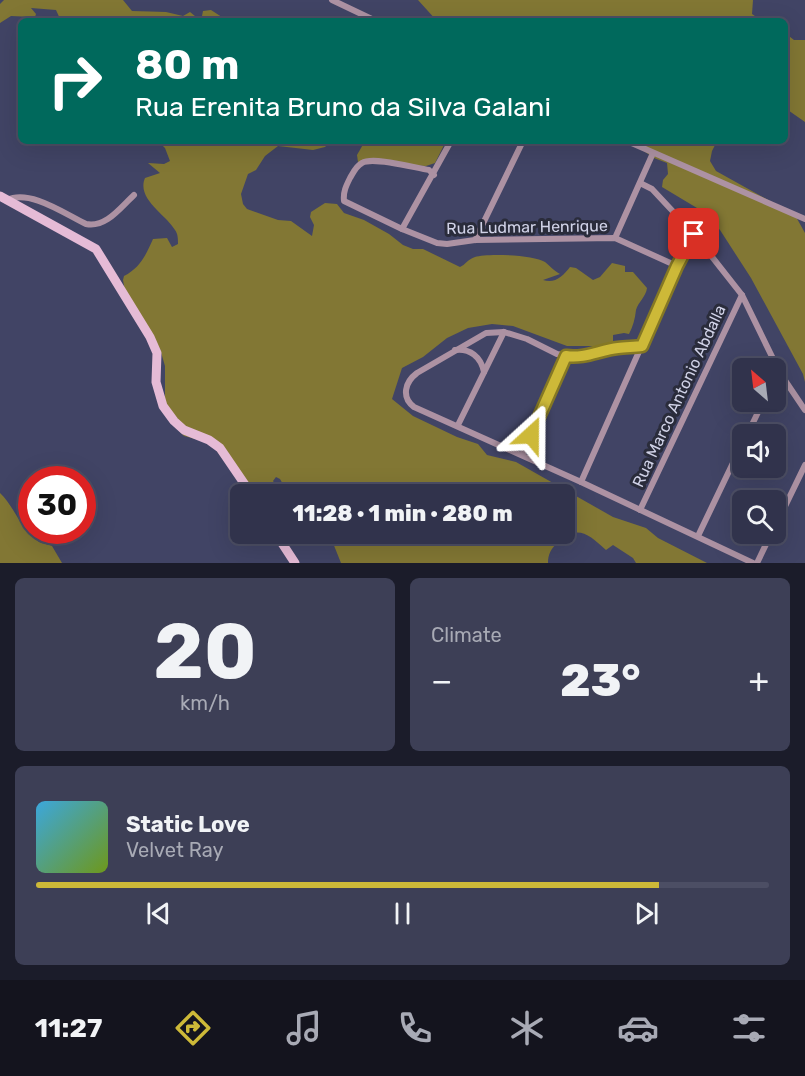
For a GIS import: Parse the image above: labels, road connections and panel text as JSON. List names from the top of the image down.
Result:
{
  "streets": {
    "street": ["Rua Ludmar Henrique", "Rua Marco Antonio Abdalla"]
  },
  "north": "top left",
  "page": {
    "turn": ["80 m", "Rua Erenita Bruno da Silva Galani"],
    "limit": "30",
    "trip": "11:28 · 1 min · 280 m",
    "tile": [
      ["20", "km/h"],
      "Climate"
    ],
    "heat": ["−", "23°", "+"],
    "song": ["Static Love", "Velvet Ray"],
    "tabs": "11:27"
  }
}
